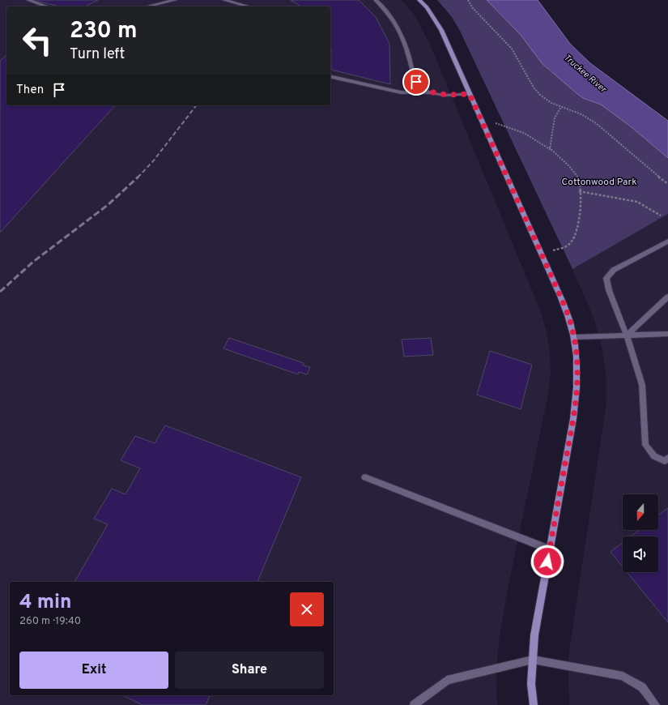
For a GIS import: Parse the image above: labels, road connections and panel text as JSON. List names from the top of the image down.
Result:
{
  "water": ["Truckee River"],
  "parks": ["Cottonwood Park"],
  "north": "bottom",
  "page": {
    "turn": ["230 m", "Turn left"],
    "then": "Then",
    "heading": ["4 min", "260 m · 19:40"],
    "buttons": ["Exit", "Share"]
  }
}
